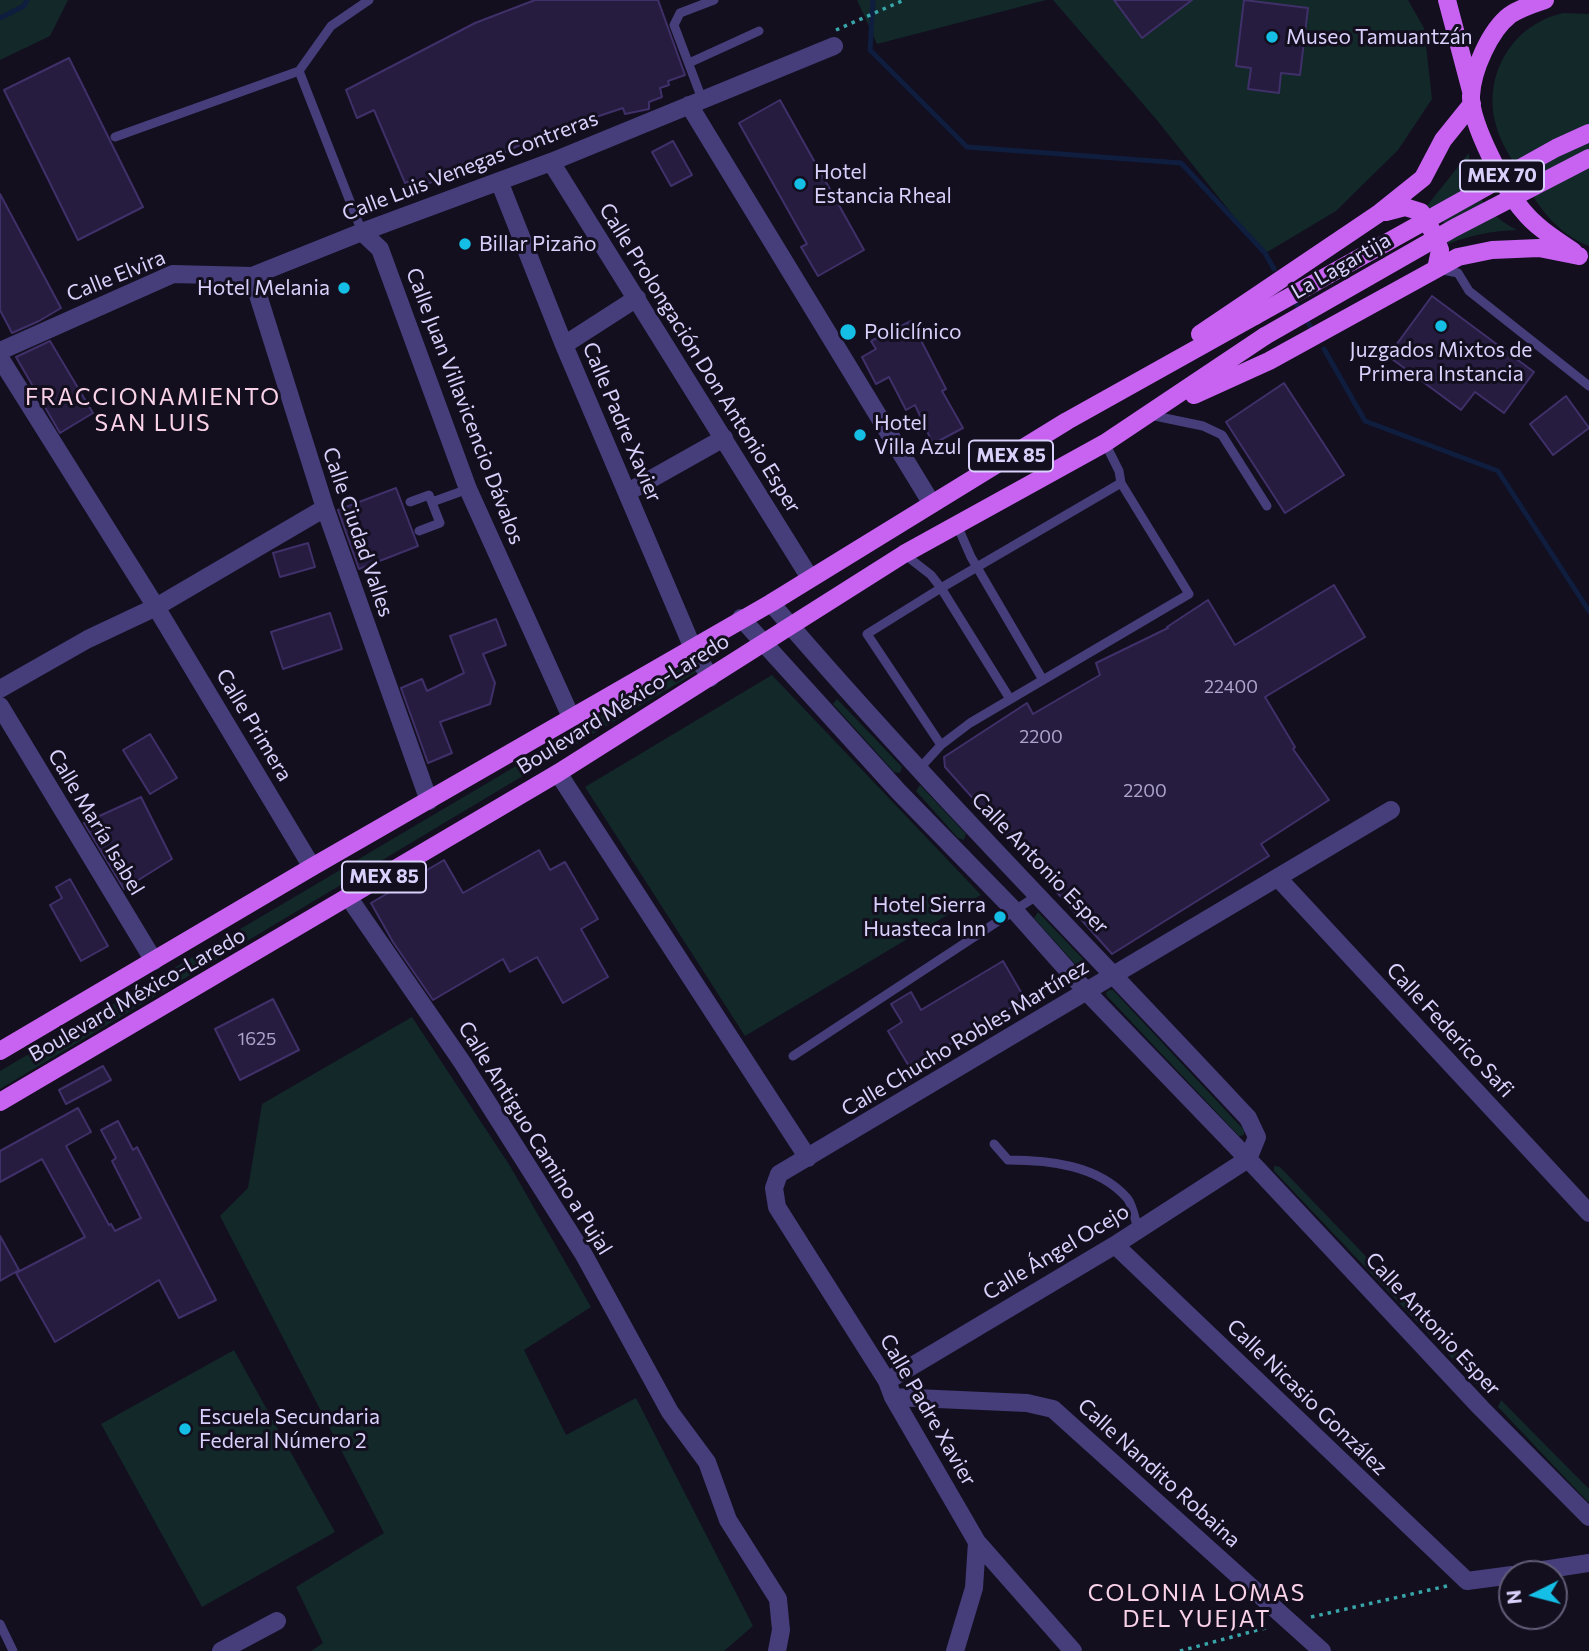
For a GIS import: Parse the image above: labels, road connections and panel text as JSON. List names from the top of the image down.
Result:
{
  "streets": {
    "main road": [
      "MEX 70",
      "La Lagartija",
      "MEX 85",
      "Boulevard México-Laredo"
    ],
    "street": [
      "Calle Luis Venegas Contreras",
      "Calle Elvira",
      "Calle Prolongación Don Antonio Esper",
      "Calle Juan Villavicencio Dávalos",
      "Calle Padre Xavier",
      "Calle Ciudad Valles",
      "Calle Primera",
      "Calle María Isabel",
      "Calle Antonio Esper",
      "Calle Federico Safi",
      "Calle Chucho Robles Martínez",
      "Calle Antiguo Camino a Pujal",
      "Calle Ángel Ocejo",
      "Calle Nicasio González",
      "Calle Nandito Robaina"
    ]
  },
  "crossings": [
    ["Calle Luis Venegas Contreras", "Calle Elvira"],
    ["Calle Luis Venegas Contreras", "Calle Prolongación Don Antonio Esper"],
    ["Calle Luis Venegas Contreras", "Calle Juan Villavicencio Dávalos"],
    ["Calle Luis Venegas Contreras", "Calle Padre Xavier"],
    ["La Lagartija", "Boulevard México-Laredo"],
    ["Calle Elvira", "Calle Ciudad Valles"],
    ["Calle Prolongación Don Antonio Esper", "Boulevard México-Laredo"],
    ["Calle Juan Villavicencio Dávalos", "Boulevard México-Laredo"],
    ["Calle Padre Xavier", "Boulevard México-Laredo"],
    ["Calle Padre Xavier", "Calle Chucho Robles Martínez"],
    ["Calle Padre Xavier", "Calle Ángel Ocejo"],
    ["Calle Padre Xavier", "Calle Nandito Robaina"],
    ["Calle Ciudad Valles", "Boulevard México-Laredo"],
    ["Boulevard México-Laredo", "Calle Primera"],
    ["Boulevard México-Laredo", "Calle María Isabel"],
    ["Boulevard México-Laredo", "Calle Antonio Esper"],
    ["Boulevard México-Laredo", "Calle Antiguo Camino a Pujal"],
    ["Calle Antonio Esper", "Calle Chucho Robles Martínez"],
    ["Calle Antonio Esper", "Calle Ángel Ocejo"],
    ["Calle Federico Safi", "Calle Chucho Robles Martínez"],
    ["Calle Ángel Ocejo", "Calle Nicasio González"],
    ["Calle Ángel Ocejo", "Calle Nandito Robaina"]
  ],
  "districts": ["FRACCIONAMIENTO SAN LUIS", "COLONIA LOMAS DEL YUEJAT"],
  "places": [
    "Museo Tamuantzán",
    "Hotel Estancia Rheal",
    "Billar Pizaño",
    "Hotel Melania",
    "Juzgados Mixtos de Primera Instancia",
    "Policlínico",
    "Hotel Villa Azul",
    "Hotel Sierra Huasteca Inn",
    "Escuela Secundaria Federal Número 2"
  ],
  "house_numbers": [
    "22400",
    "2200",
    "2200",
    "1625"
  ],
  "north": "left"
}
